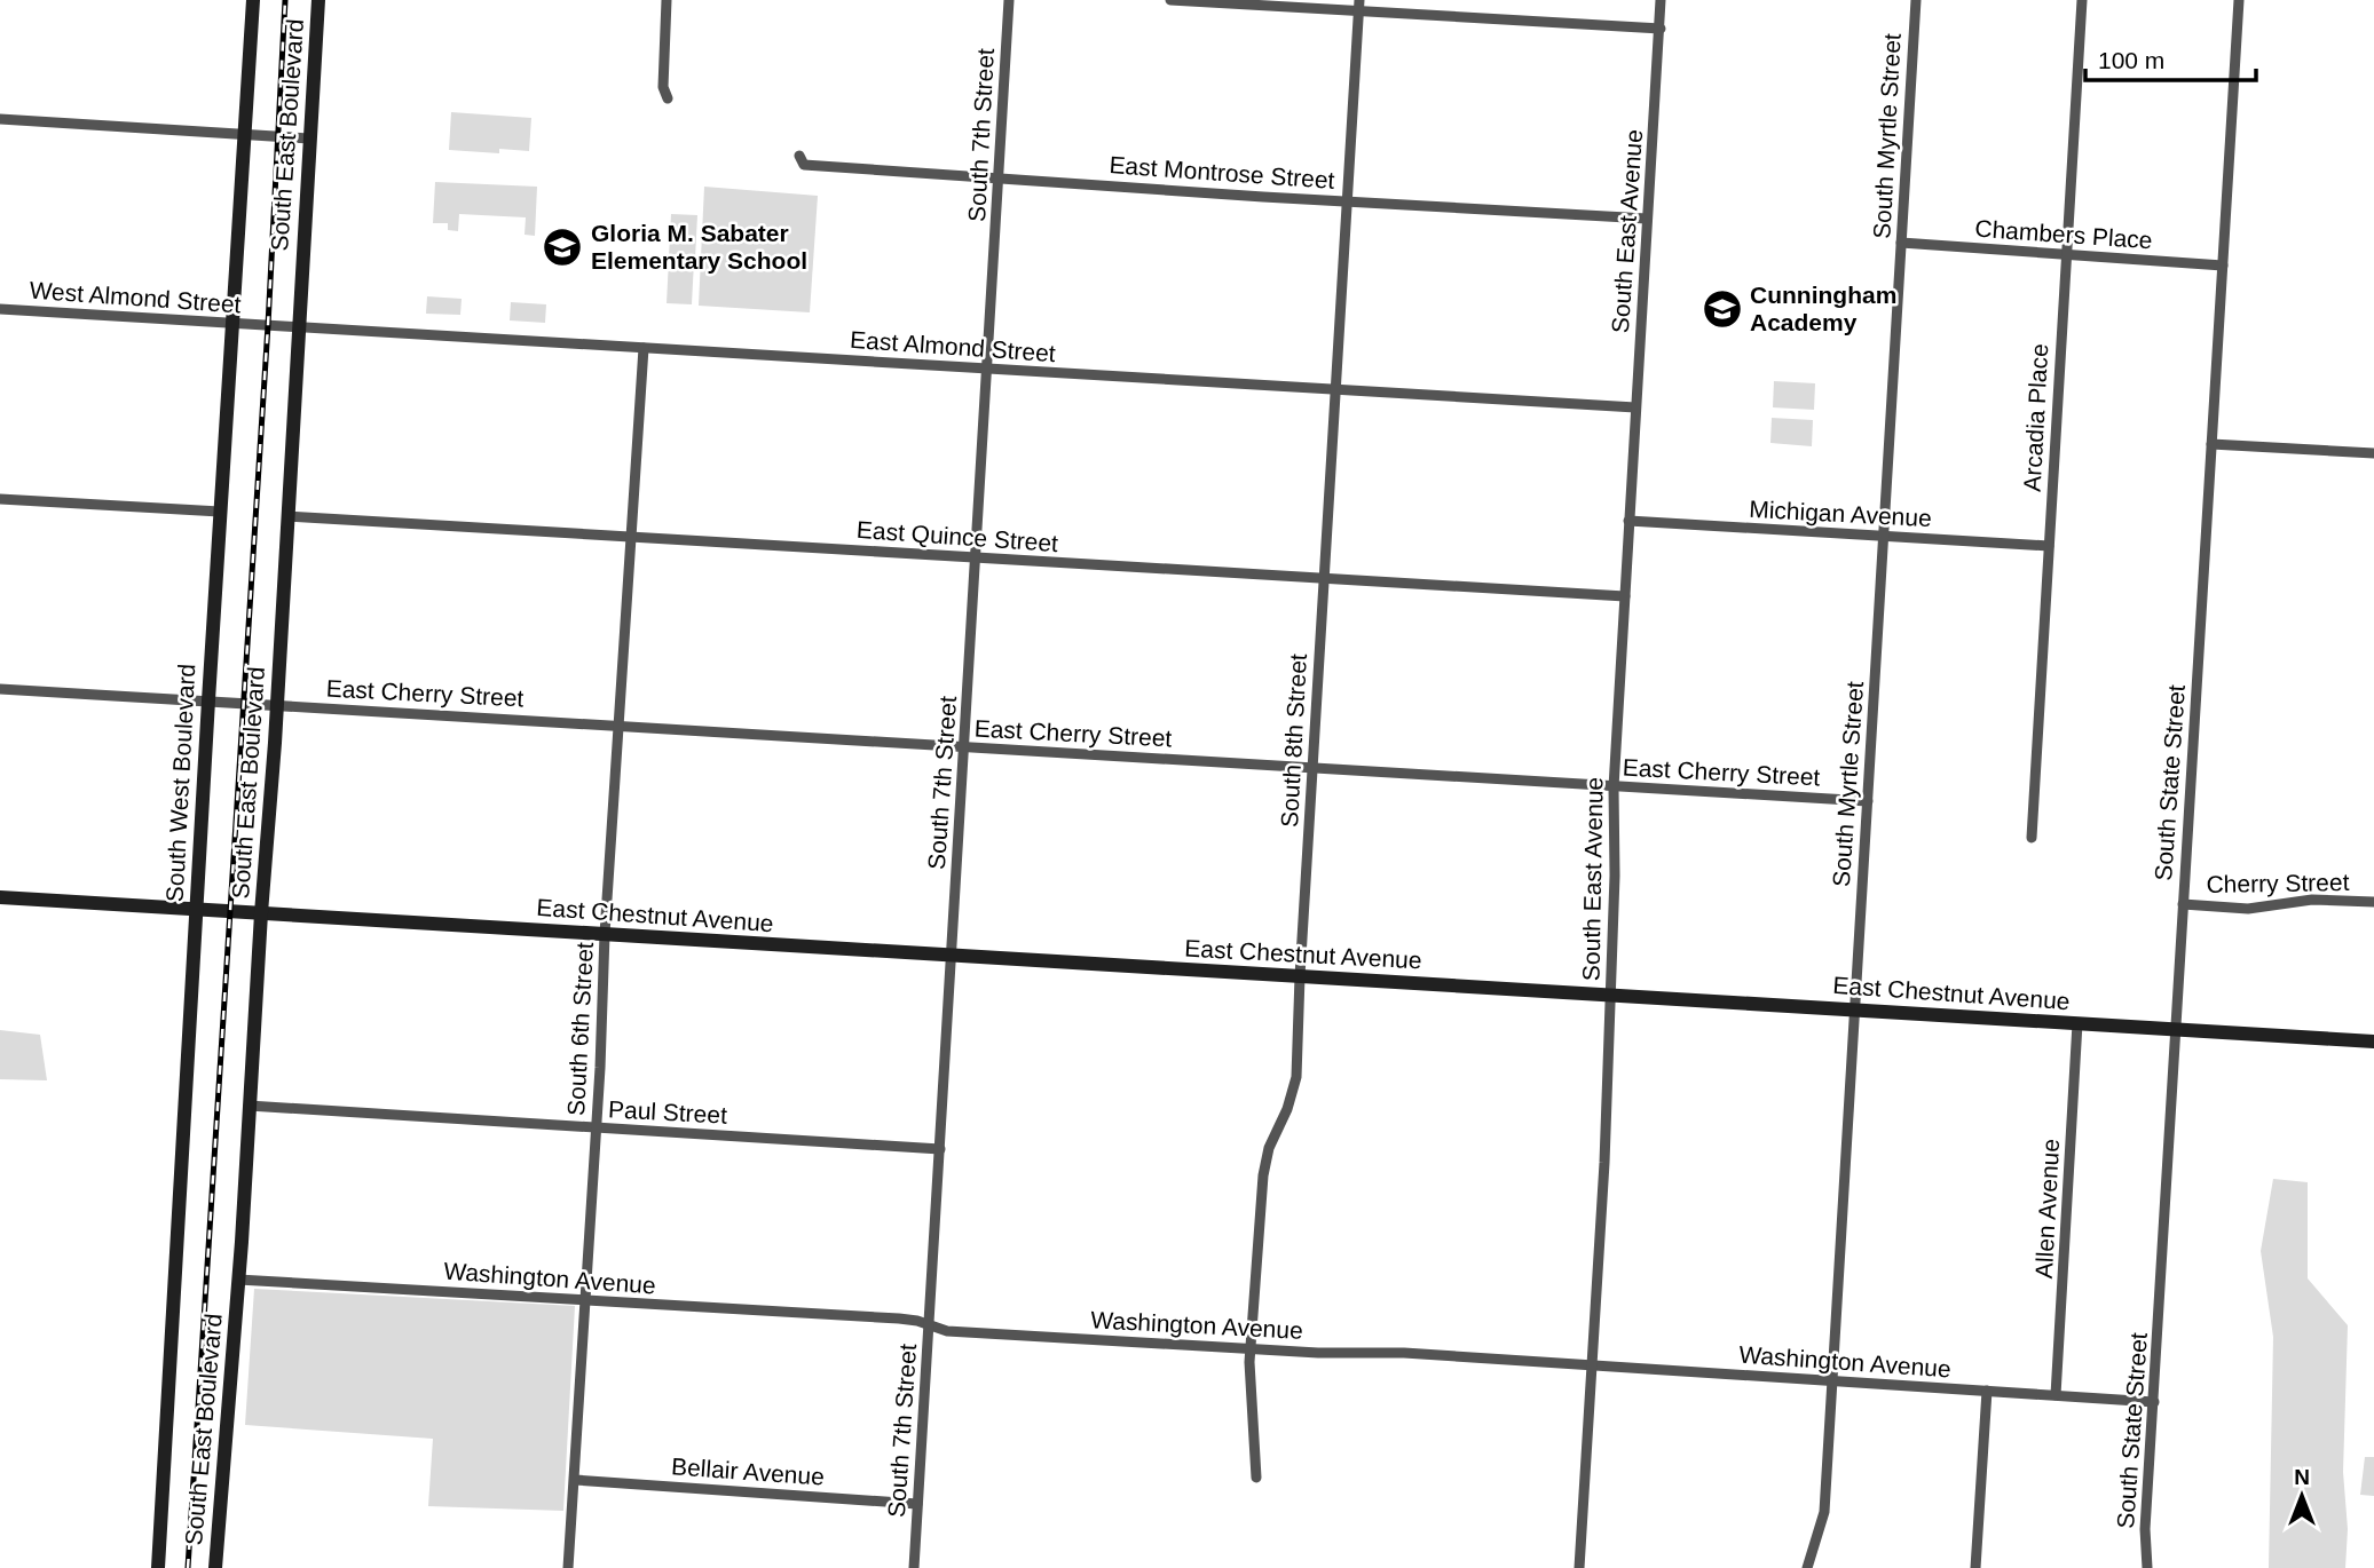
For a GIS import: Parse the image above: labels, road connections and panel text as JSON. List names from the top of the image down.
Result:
{
  "streets": {
    "main road": ["South East Boulevard", "South West Boulevard", "East Chestnut Avenue"],
    "street": [
      "South 7th Street",
      "South Myrtle Street",
      "East Montrose Street",
      "South East Avenue",
      "Chambers Place",
      "West Almond Street",
      "East Almond Street",
      "Arcadia Place",
      "Michigan Avenue",
      "East Quince Street",
      "East Cherry Street",
      "South 8th Street",
      "South State Street",
      "Cherry Street",
      "South 6th Street",
      "Paul Street",
      "Allen Avenue",
      "Washington Avenue",
      "Bellair Avenue"
    ]
  },
  "crossings": [
    ["South East Boulevard", "East Almond Street"],
    ["South East Boulevard", "East Quince Street"],
    ["South East Boulevard", "East Cherry Street"],
    ["South East Boulevard", "East Chestnut Avenue"],
    ["South East Boulevard", "Paul Street"],
    ["South East Boulevard", "Washington Avenue"],
    ["South 7th Street", "East Montrose Street"],
    ["South 7th Street", "East Almond Street"],
    ["South 7th Street", "East Quince Street"],
    ["South 7th Street", "East Cherry Street"],
    ["South 7th Street", "East Chestnut Avenue"],
    ["South 7th Street", "Paul Street"],
    ["South 7th Street", "Washington Avenue"],
    ["South 7th Street", "Bellair Avenue"],
    ["South Myrtle Street", "Chambers Place"],
    ["South Myrtle Street", "Michigan Avenue"],
    ["South Myrtle Street", "East Cherry Street"],
    ["South Myrtle Street", "East Chestnut Avenue"],
    ["South Myrtle Street", "Washington Avenue"],
    ["East Montrose Street", "South East Avenue"],
    ["East Montrose Street", "South 8th Street"],
    ["South East Avenue", "East Almond Street"],
    ["South East Avenue", "Michigan Avenue"],
    ["South East Avenue", "East Quince Street"],
    ["South East Avenue", "East Cherry Street"],
    ["South East Avenue", "East Chestnut Avenue"],
    ["South East Avenue", "Washington Avenue"],
    ["Chambers Place", "Arcadia Place"],
    ["Chambers Place", "South State Street"],
    ["West Almond Street", "East Almond Street"],
    ["West Almond Street", "South West Boulevard"],
    ["East Almond Street", "South 8th Street"],
    ["East Almond Street", "South 6th Street"],
    ["Arcadia Place", "Michigan Avenue"],
    ["East Quince Street", "South 8th Street"],
    ["East Quince Street", "South 6th Street"],
    ["East Cherry Street", "South 8th Street"],
    ["East Cherry Street", "South West Boulevard"],
    ["East Cherry Street", "South 6th Street"],
    ["South 8th Street", "East Chestnut Avenue"],
    ["South 8th Street", "Washington Avenue"],
    ["South West Boulevard", "East Chestnut Avenue"],
    ["South State Street", "Cherry Street"],
    ["South State Street", "East Chestnut Avenue"],
    ["South State Street", "Washington Avenue"],
    ["East Chestnut Avenue", "South 6th Street"],
    ["East Chestnut Avenue", "Allen Avenue"],
    ["South 6th Street", "Paul Street"],
    ["South 6th Street", "Washington Avenue"],
    ["South 6th Street", "Bellair Avenue"],
    ["Allen Avenue", "Washington Avenue"]
  ],
  "places": {
    "school or university": ["Gloria M. Sabater Elementary School", "Cunningham Academy"]
  },
  "scale_bar": "100 m",
  "north": "top"
}
